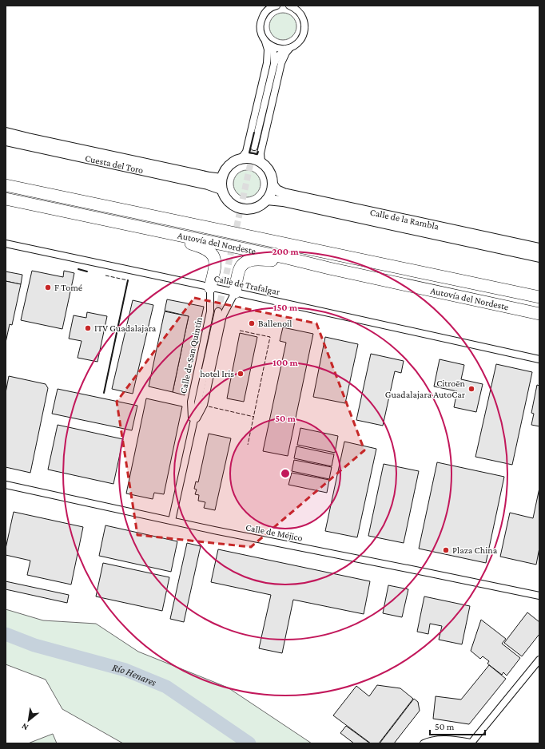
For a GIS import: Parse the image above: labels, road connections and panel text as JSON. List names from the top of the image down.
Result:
{
  "streets": {
    "highway": ["Autovía del Nordeste"],
    "street": [
      "Cuesta del Toro",
      "Calle de la Rambla",
      "Calle de Trafalgar",
      "Calle de San Quintín",
      "Calle de Méjico"
    ]
  },
  "crossings": [
    ["Cuesta del Toro", "Calle de la Rambla"],
    ["Calle de Trafalgar", "Calle de San Quintín"],
    ["Calle de San Quintín", "Calle de Méjico"]
  ],
  "water": ["Río Henares"],
  "places": [
    "F Tomé",
    "Ballenoil",
    "ITV Guadalajara",
    "hotel Iris",
    "Citroën Guadalajara AutoCar",
    "Plaza China"
  ],
  "scale_bar": "50 m",
  "north": "bottom left",
  "rings": [
    "200 m",
    "150 m",
    "100 m",
    "50 m"
  ]
}
